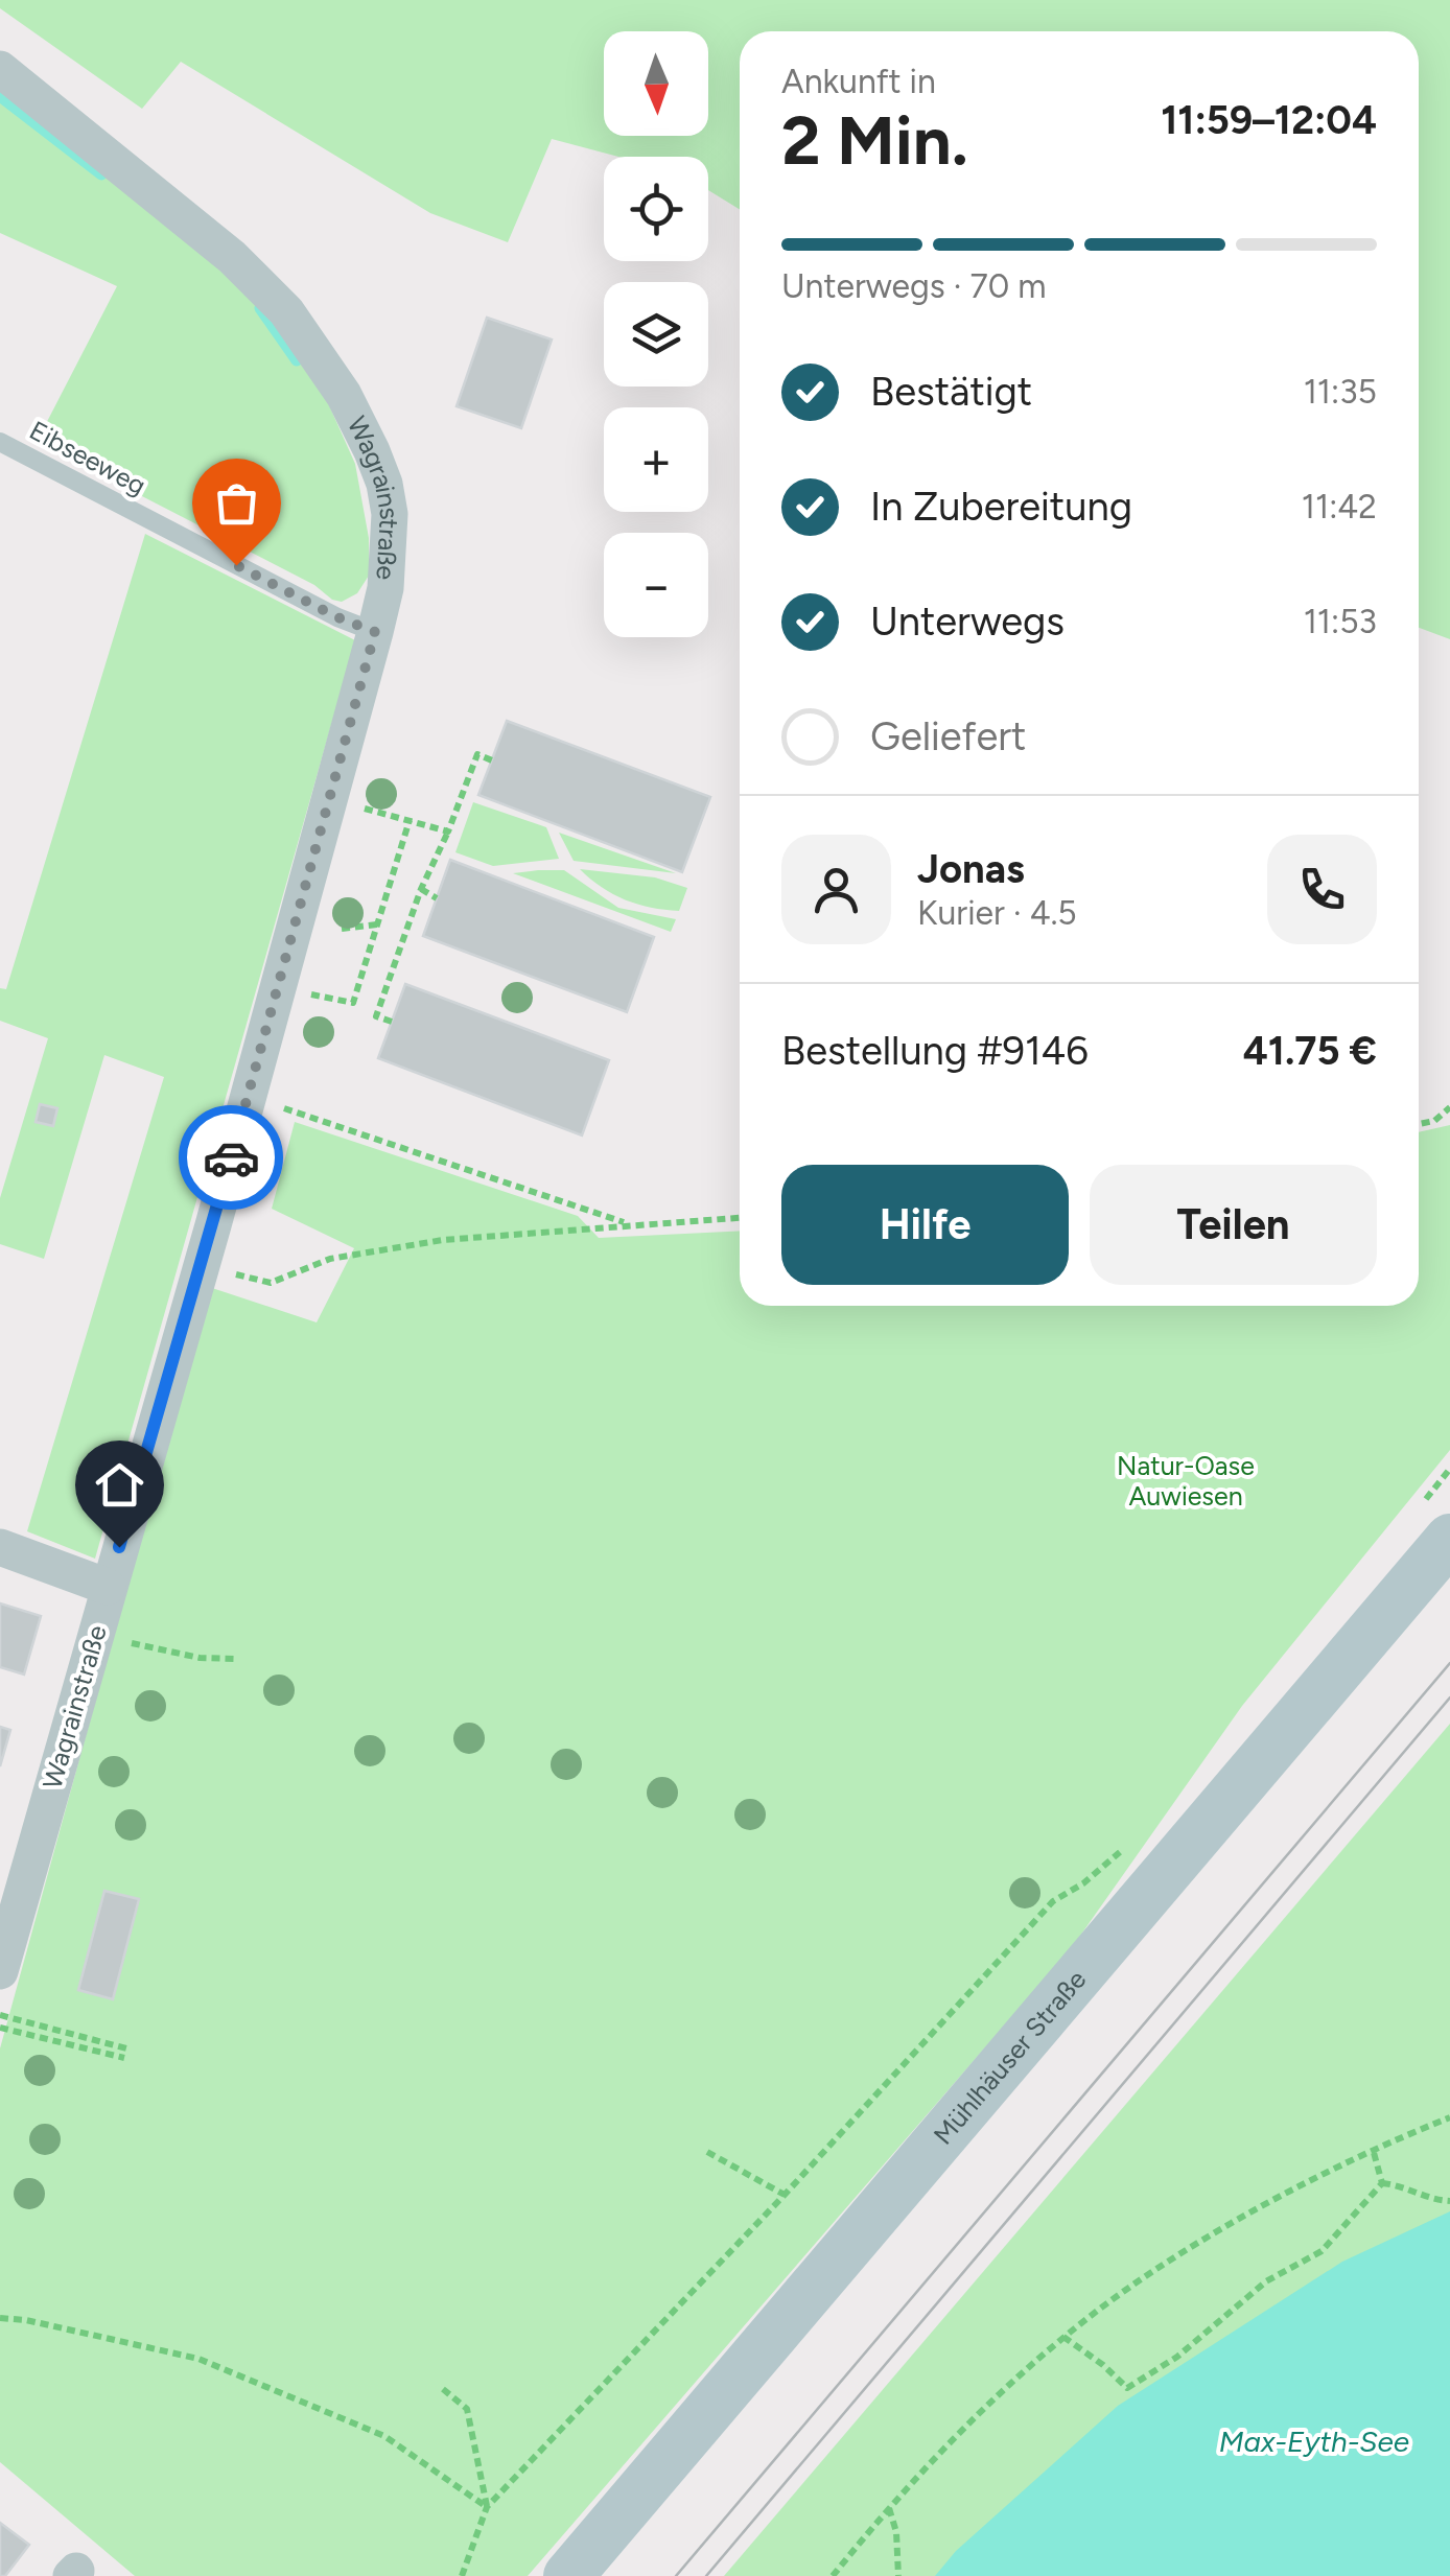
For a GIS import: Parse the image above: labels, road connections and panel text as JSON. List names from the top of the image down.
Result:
{
  "streets": {
    "main road": ["Mühlhäuser Straße"],
    "street": ["Wagrainstraße"],
    "lane": ["Eibseeweg"]
  },
  "crossings": [
    ["Eibseeweg", "Wagrainstraße"]
  ],
  "water": ["Max-Eyth-See"],
  "parks": ["Natur-Oase Auwiesen"],
  "north": "bottom",
  "page": {
    "map_buttons": ["+", "−"],
    "heading": ["2 Min.", "Ankunft in", "11:59–12:04"],
    "panel": [
      "Jonas",
      "Kurier · 4.5",
      "Bestellung #9146",
      "41.75 €"
    ],
    "bar": "Unterwegs · 70 m",
    "list": [
      ["Bestätigt", "11:35"],
      ["In Zubereitung", "11:42"],
      ["Unterwegs", "11:53"],
      "Geliefert"
    ],
    "buttons": ["Hilfe", "Teilen"]
  }
}
